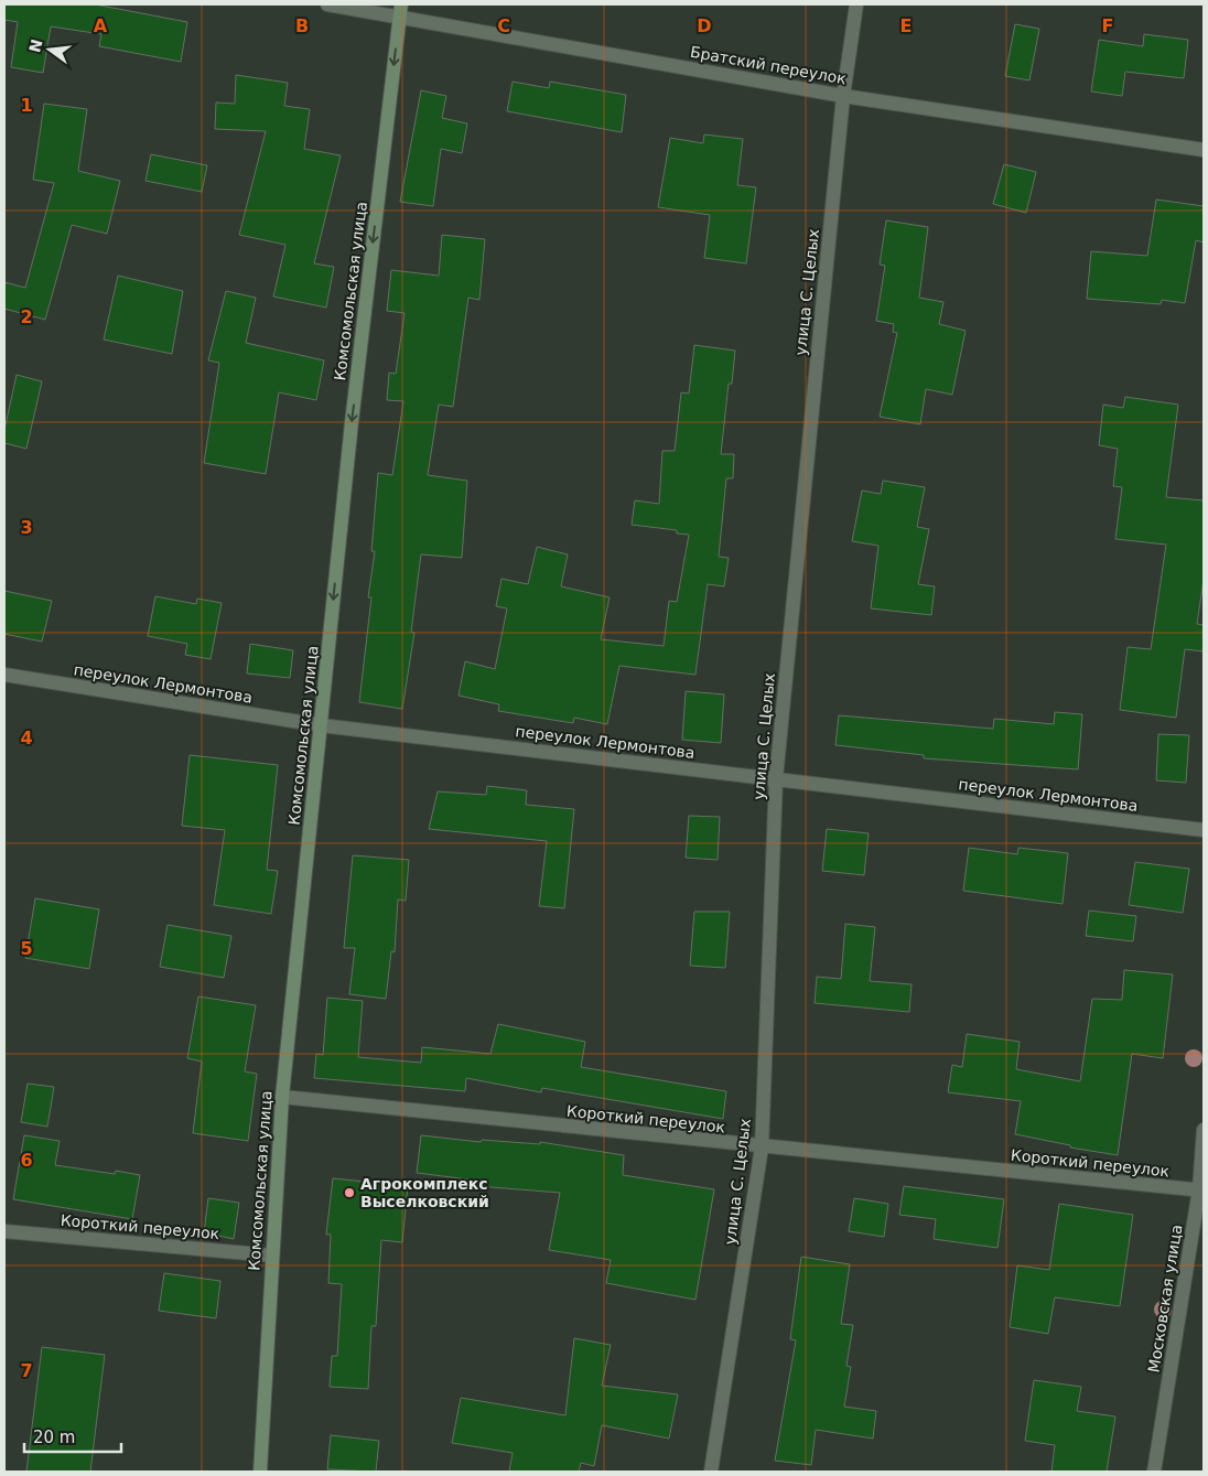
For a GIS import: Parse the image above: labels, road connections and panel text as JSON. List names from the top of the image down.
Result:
{
  "streets": {
    "main road": ["Комсомольская улица"],
    "street": [
      "Братский переулок",
      "улица С. Целых",
      "переулок Лермонтова",
      "Короткий переулок",
      "Московская улица"
    ]
  },
  "crossings": [
    ["Братский переулок", "Комсомольская улица"],
    ["Братский переулок", "улица С. Целых"],
    ["Комсомольская улица", "переулок Лермонтова"],
    ["Комсомольская улица", "Короткий переулок"],
    ["улица С. Целых", "переулок Лермонтова"],
    ["улица С. Целых", "Короткий переулок"],
    ["Короткий переулок", "Московская улица"]
  ],
  "one_way": ["Комсомольская улица"],
  "places": ["Агрокомплекс Выселковский"],
  "scale_bar": "20 m",
  "north": "left",
  "grid": {
    "columns": [
      "A",
      "B",
      "C",
      "D",
      "E",
      "F"
    ],
    "rows": [
      "1",
      "2",
      "3",
      "4",
      "5",
      "6",
      "7"
    ]
  }
}
